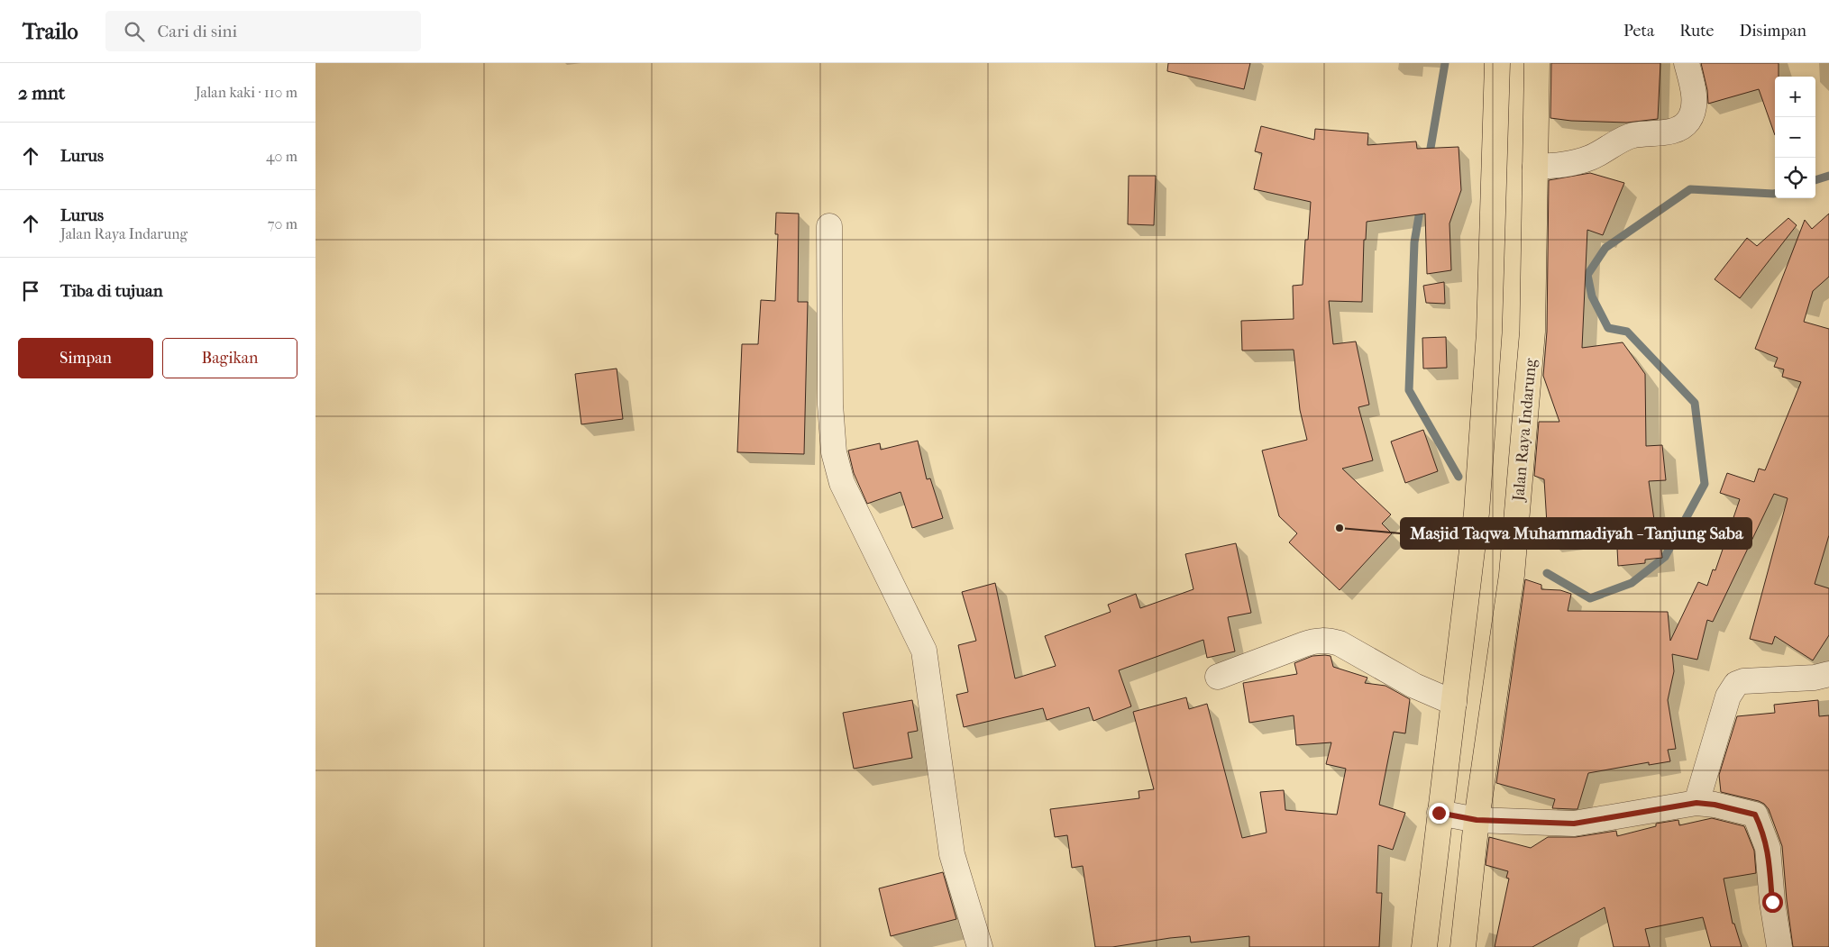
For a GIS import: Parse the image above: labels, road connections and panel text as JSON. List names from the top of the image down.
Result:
{
  "streets": {
    "highway": ["Jalan Raya Indarung"]
  },
  "places": ["Masjid Taqwa Muhammadiyah - Tanjung Saba"],
  "page": {
    "header": "Trailo",
    "search": "Cari di sini",
    "nav": ["Peta", "Rute", "Disimpan"],
    "heading": ["2 mnt", "Jalan kaki · 110 m"],
    "map_buttons": ["+", "−"],
    "list": [
      ["Lurus", "40 m"],
      ["Lurus", "Jalan Raya Indarung", "70 m"],
      "Tiba di tujuan"
    ],
    "buttons": ["Simpan", "Bagikan"]
  }
}
